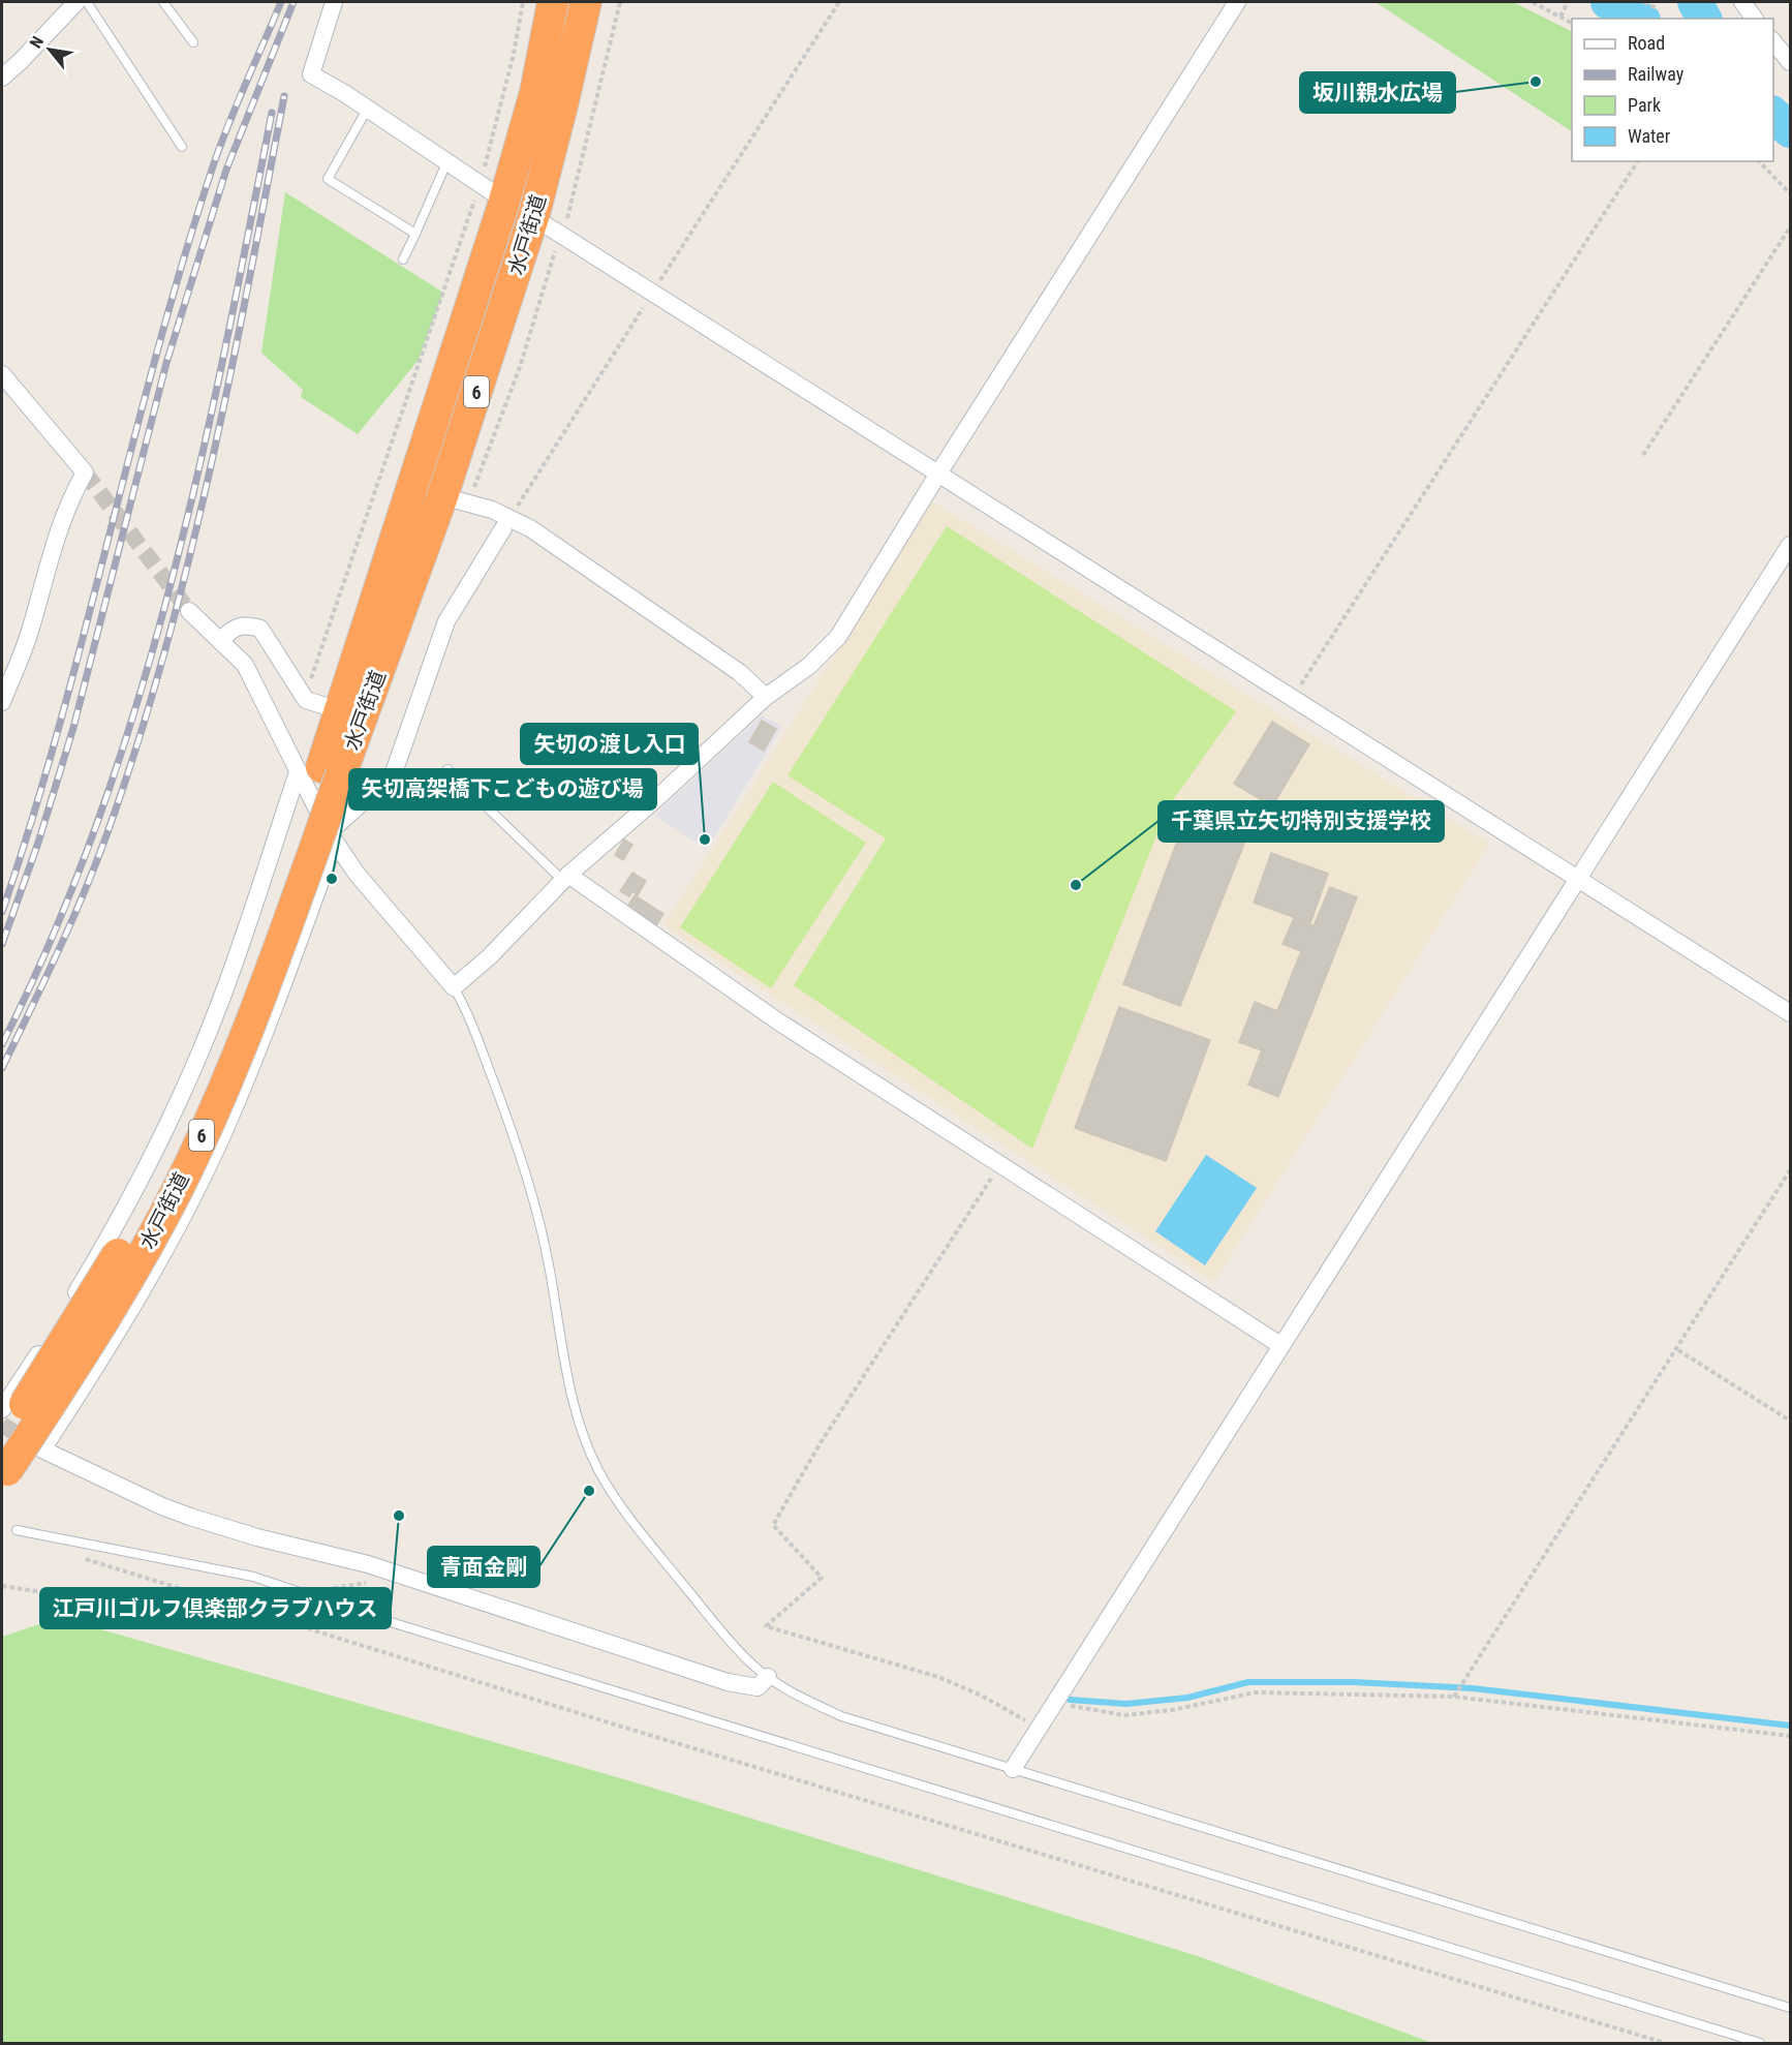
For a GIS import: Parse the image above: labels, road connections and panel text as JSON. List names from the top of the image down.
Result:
{
  "streets": {
    "highway": ["水戸街道", "6"]
  },
  "places": [
    "坂川親水広場",
    "矢切の渡し入口",
    "矢切高架橋下こどもの遊び場",
    "千葉県立矢切特別支援学校",
    "青面金剛",
    "江戸川ゴルフ倶楽部クラブハウス"
  ],
  "legend": [
    "Road",
    "Railway",
    "Park",
    "Water"
  ],
  "north": "top left"
}
